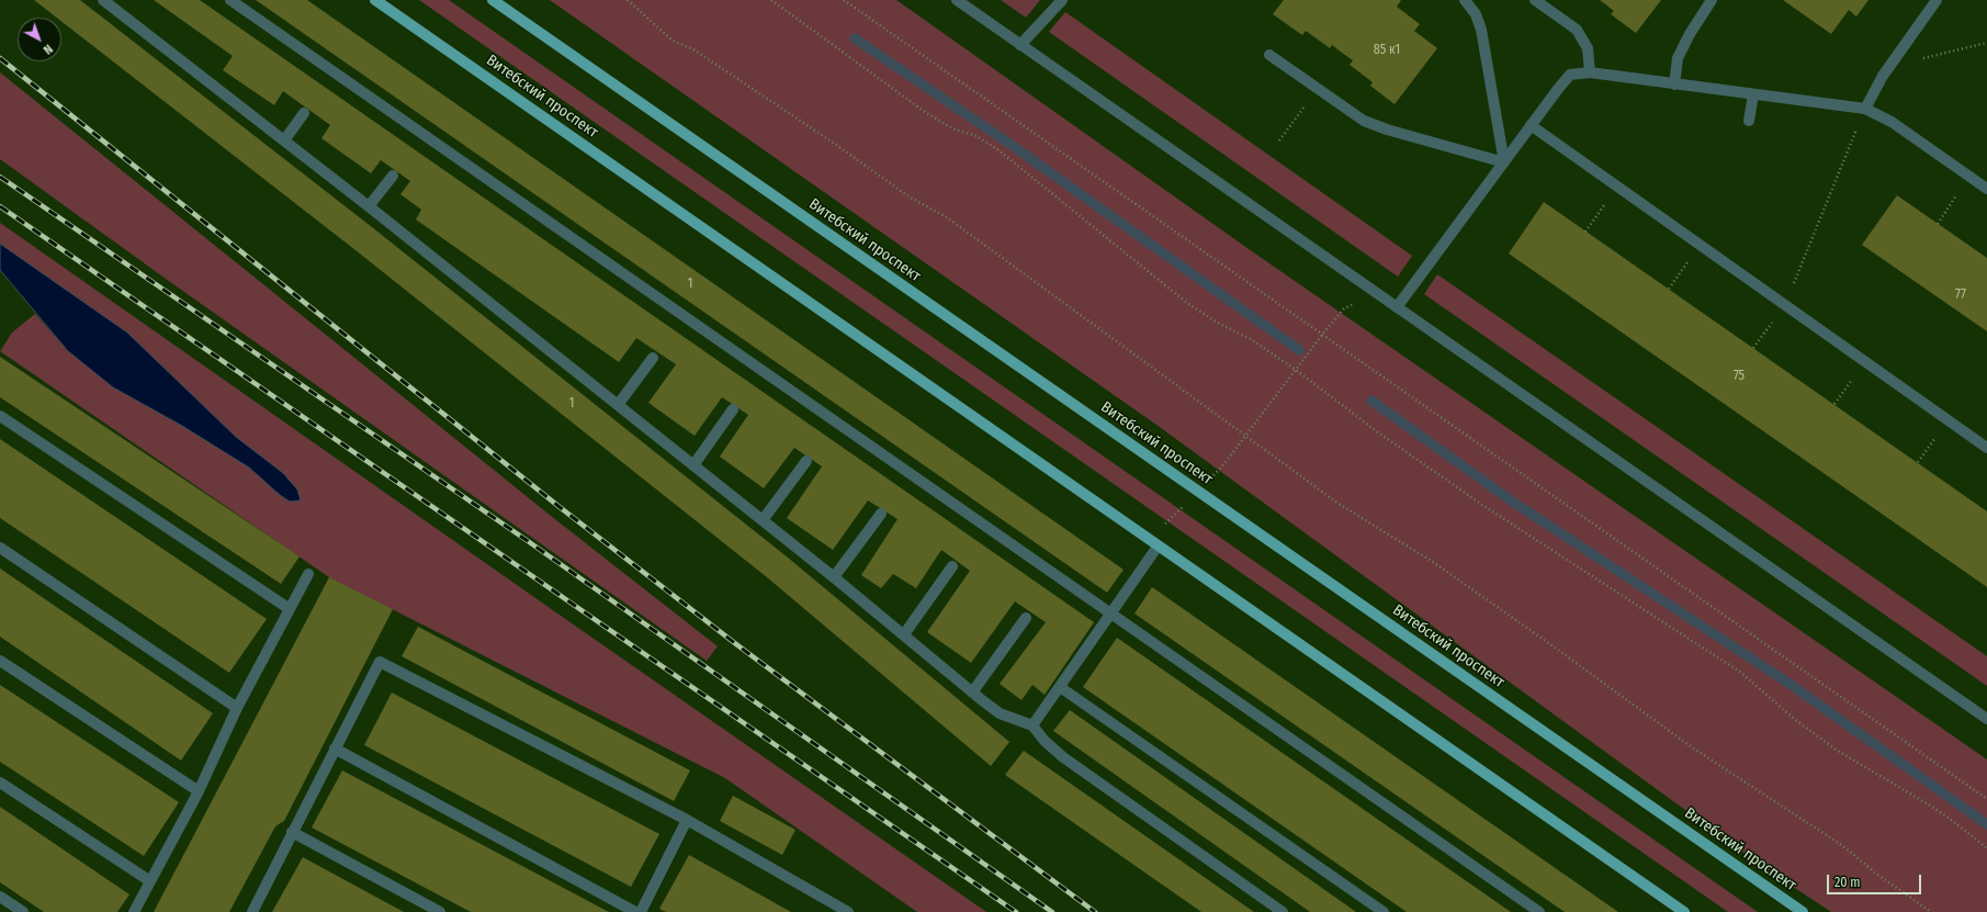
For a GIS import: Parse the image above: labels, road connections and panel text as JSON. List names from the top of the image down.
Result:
{
  "streets": {
    "main road": ["Витебский проспект"]
  },
  "house_numbers": [
    "85 к1",
    "1",
    "77",
    "75",
    "1"
  ],
  "scale_bar": "20 m",
  "north": "bottom right"
}
